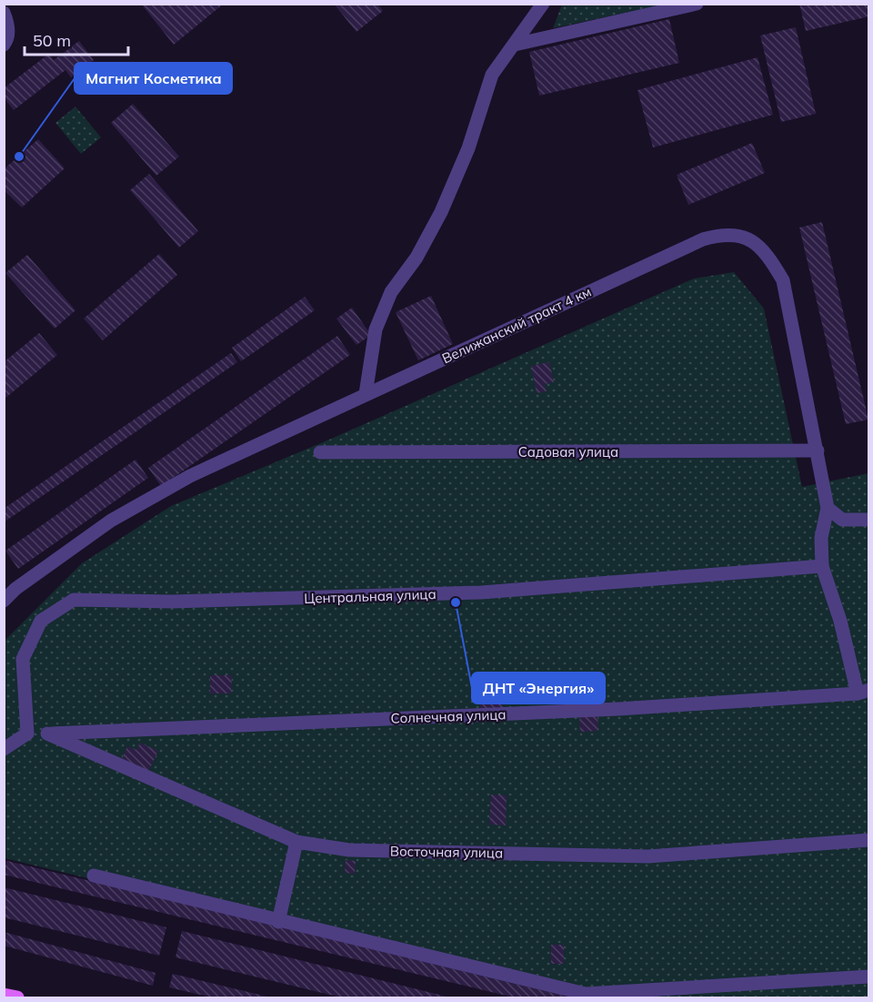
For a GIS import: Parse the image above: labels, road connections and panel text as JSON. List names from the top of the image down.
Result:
{
  "streets": {
    "street": [
      "Велижанский тракт 4 км",
      "Садовая улица",
      "Центральная улица",
      "Солнечная улица",
      "Восточная улица"
    ]
  },
  "crossings": [
    ["Велижанский тракт 4 км", "Садовая улица"],
    ["Центральная улица", "Солнечная улица"],
    ["Солнечная улица", "Восточная улица"]
  ],
  "places": ["Магнит Косметика", "ДНТ «Энергия»"],
  "scale_bar": "50 m"
}
